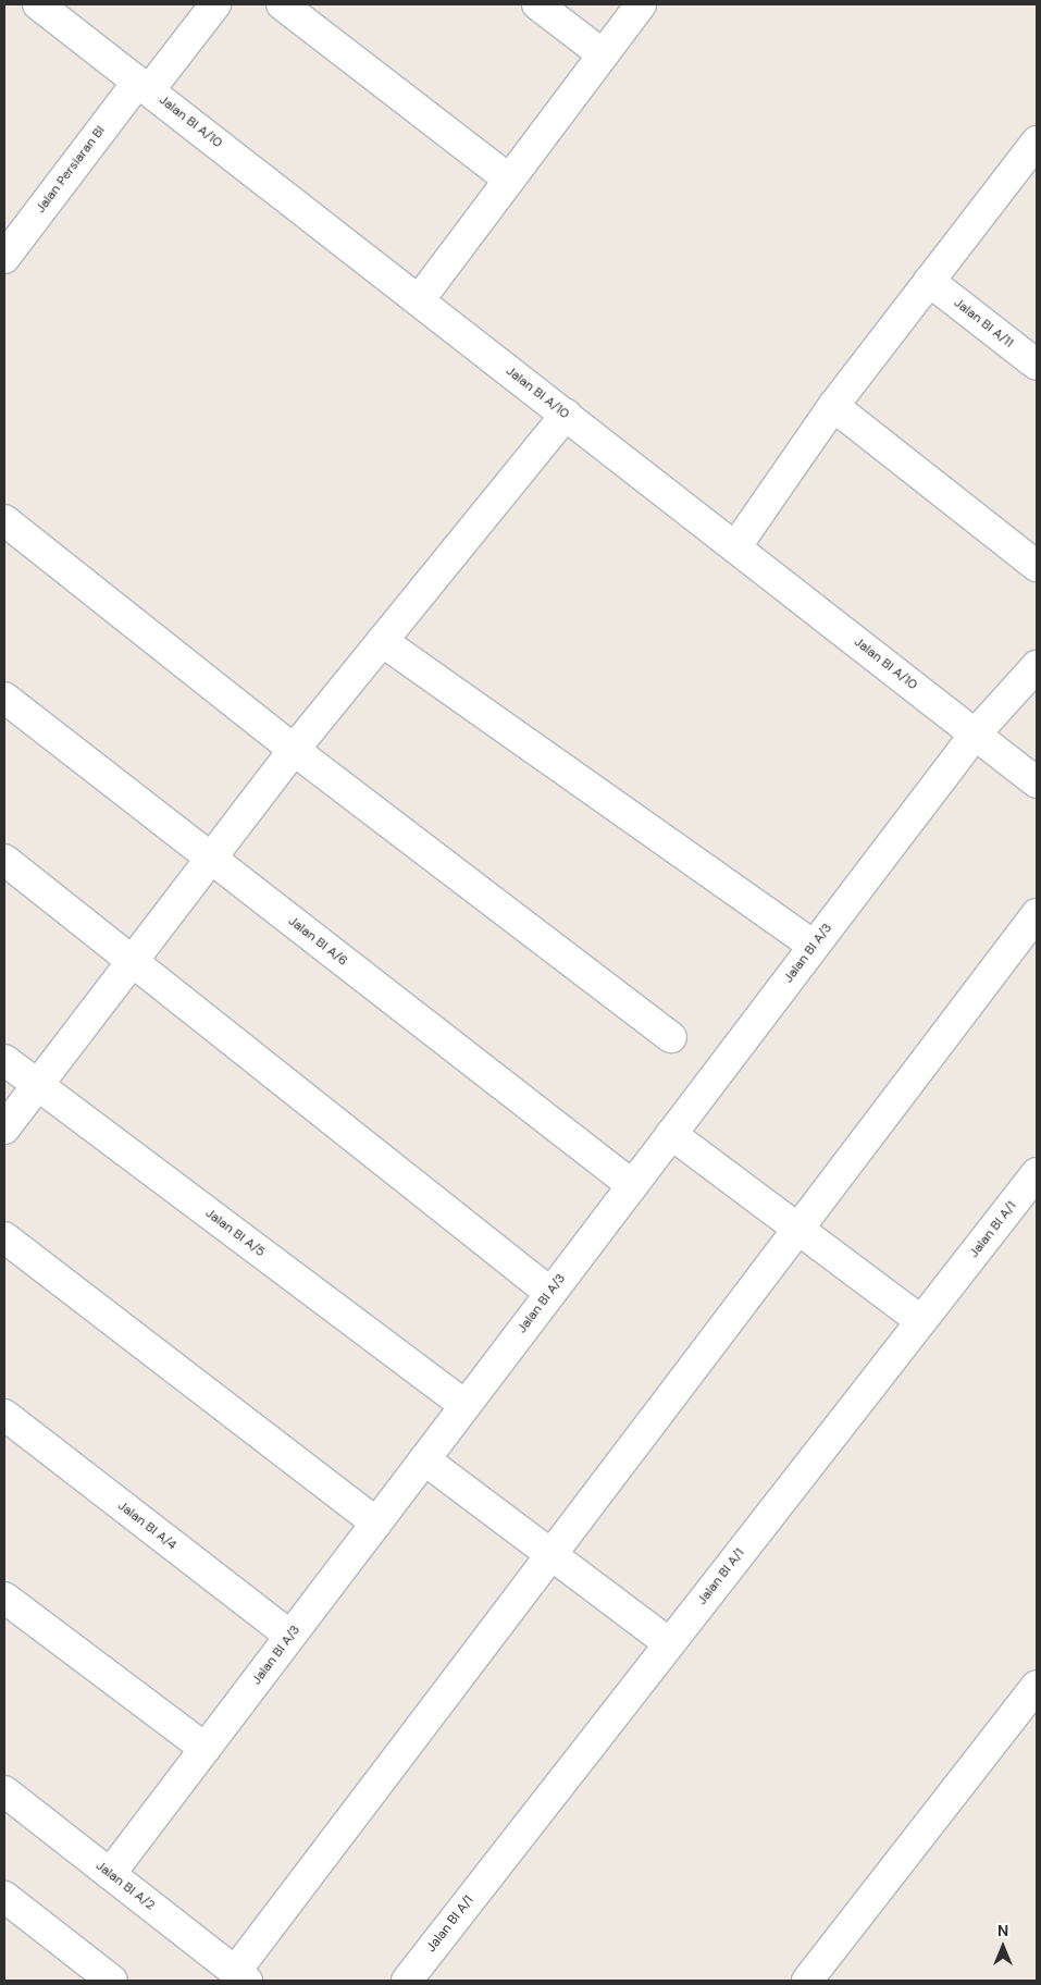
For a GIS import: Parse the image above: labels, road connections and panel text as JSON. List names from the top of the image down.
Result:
{
  "streets": {
    "street": [
      "Jalan BI A/10",
      "Jalan Persiaran BI",
      "Jalan BI A/11",
      "Jalan BI A/6",
      "Jalan BI A/3",
      "Jalan BI A/1",
      "Jalan BI A/5",
      "Jalan BI A/4",
      "Jalan BI A/2"
    ]
  },
  "crossings": [
    ["Jalan BI A/10", "Jalan Persiaran BI"],
    ["Jalan BI A/10", "Jalan BI A/3"],
    ["Jalan BI A/6", "Jalan BI A/3"],
    ["Jalan BI A/3", "Jalan BI A/5"],
    ["Jalan BI A/3", "Jalan BI A/4"],
    ["Jalan BI A/3", "Jalan BI A/2"]
  ],
  "north": "top"
}
